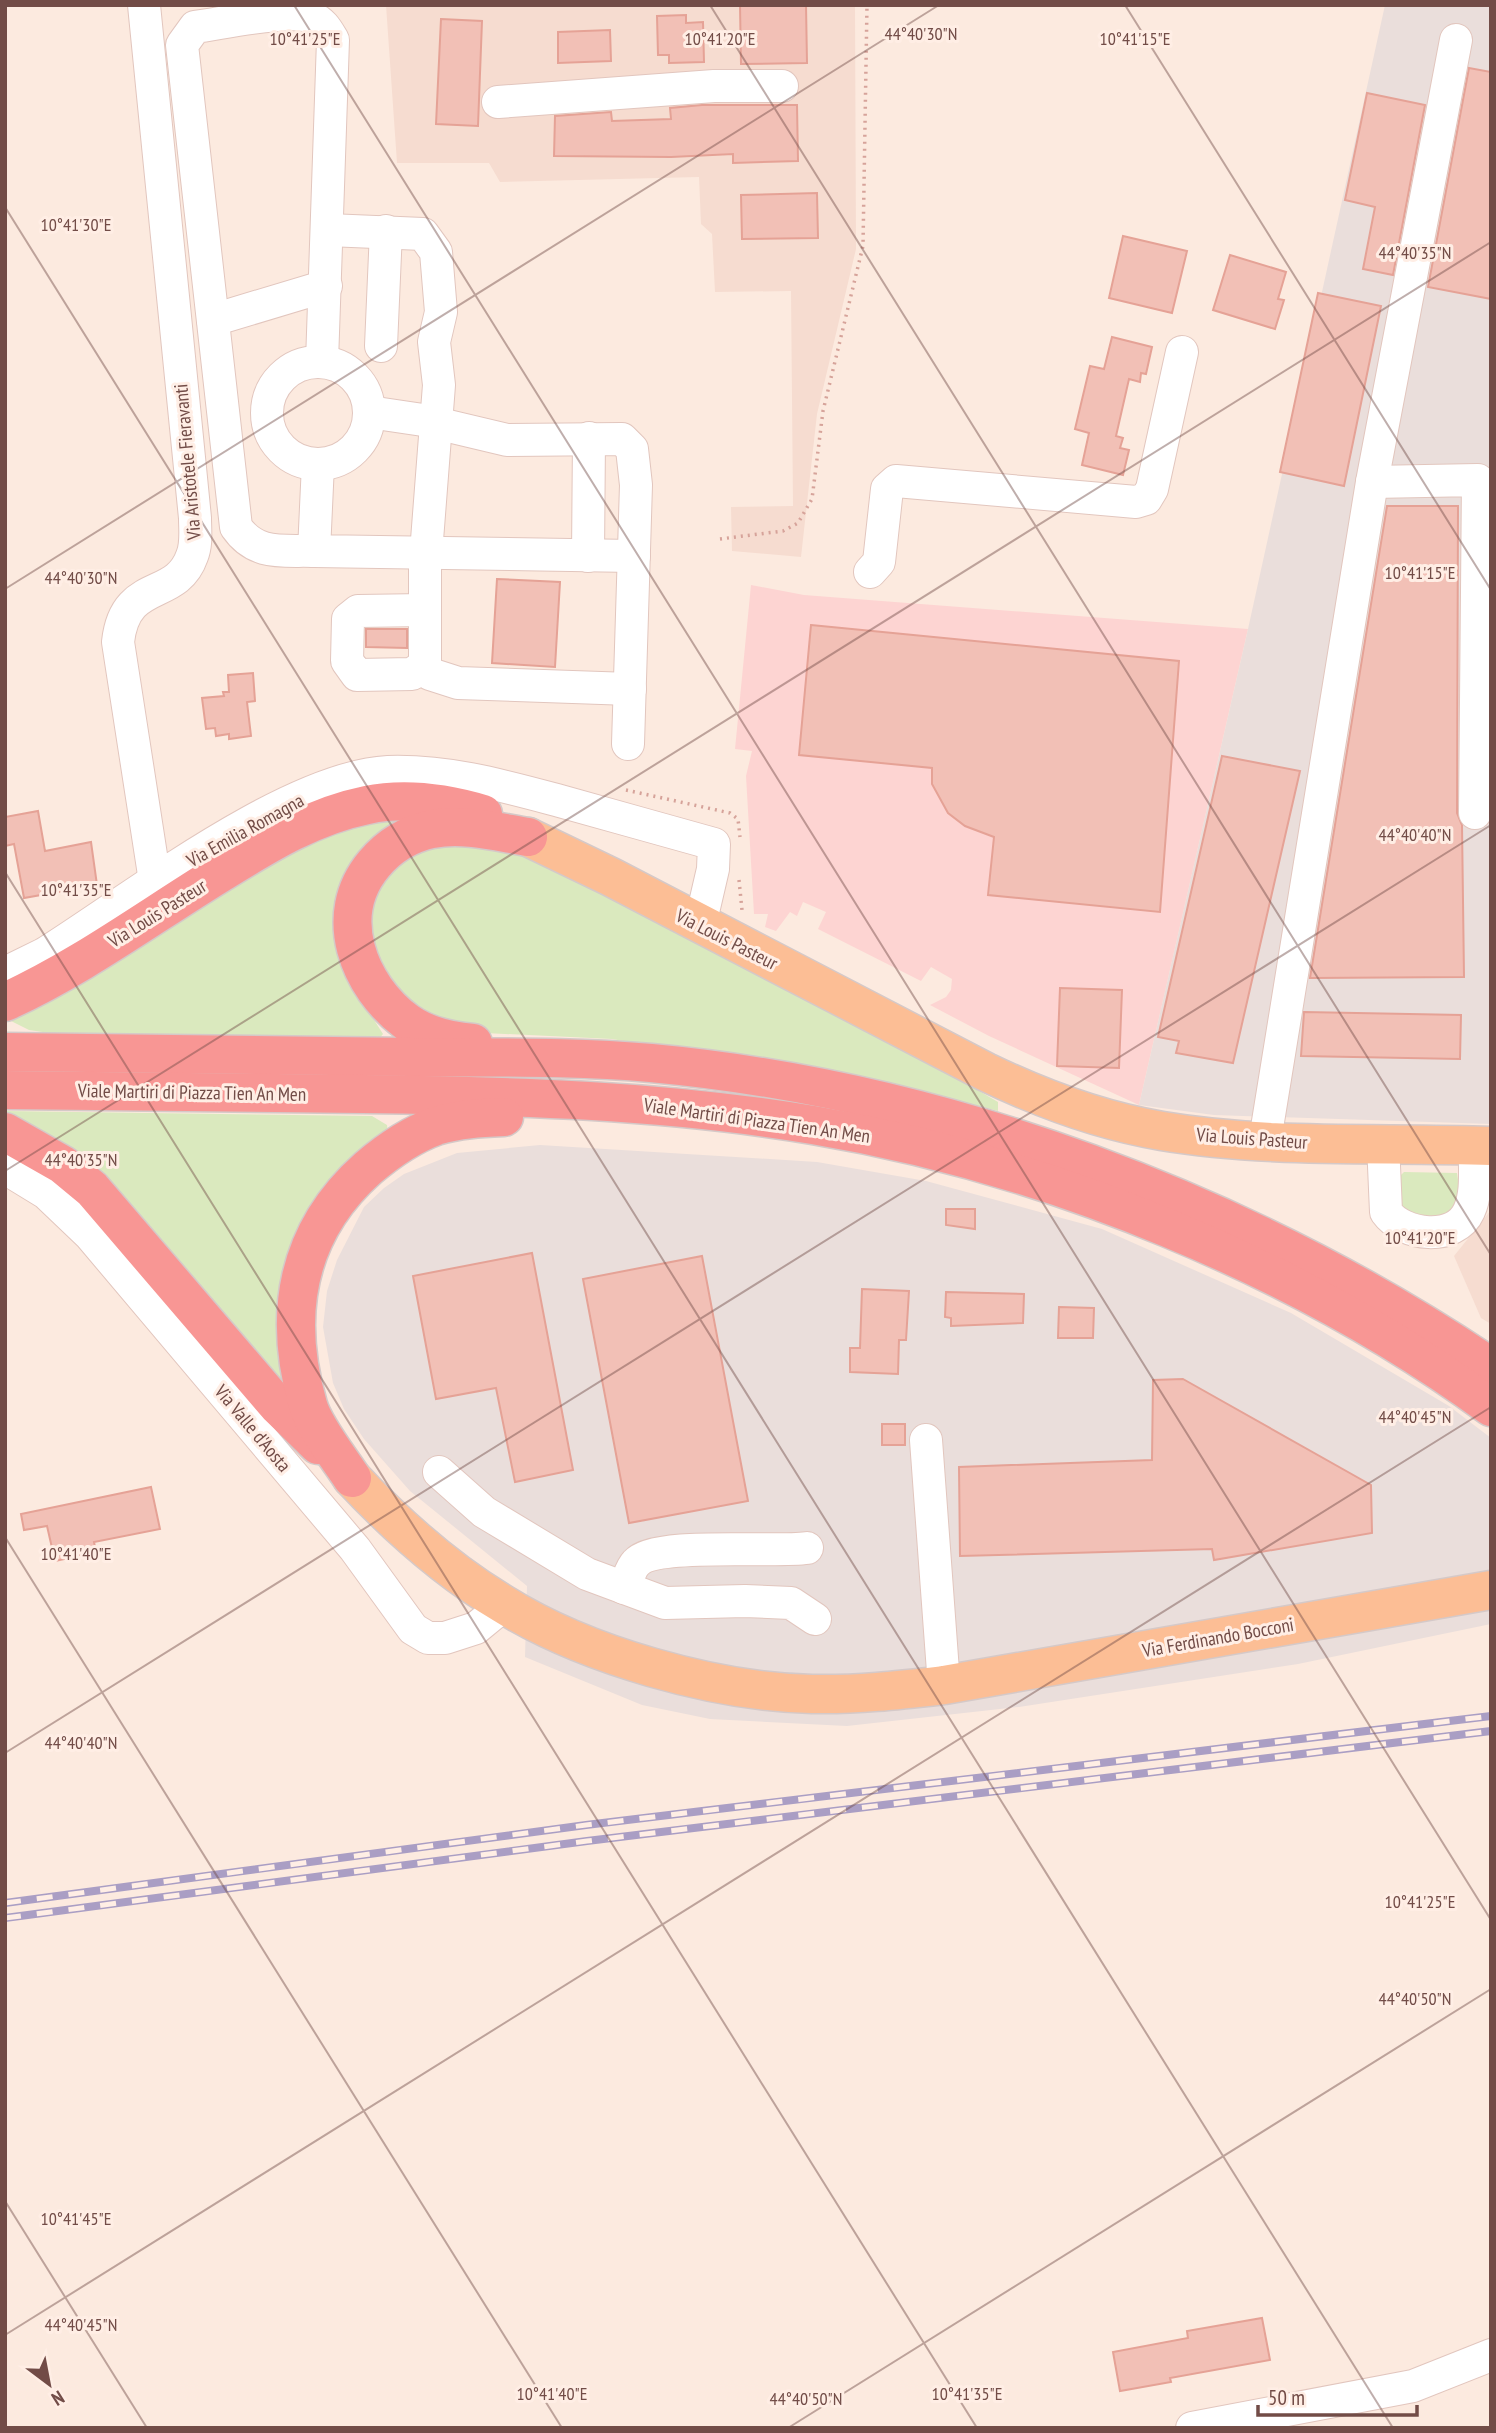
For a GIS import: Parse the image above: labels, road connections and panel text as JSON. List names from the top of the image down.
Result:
{
  "streets": {
    "highway": ["Via Louis Pasteur", "Viale Martiri di Piazza Tien An Men"],
    "main road": ["Via Ferdinando Bocconi"],
    "street": ["Via Aristotele Fieravanti", "Via Emilia Romagna", "Via Valle d'Aosta"]
  },
  "crossings": [
    ["Via Aristotele Fieravanti", "Via Emilia Romagna"],
    ["Via Emilia Romagna", "Via Louis Pasteur"],
    ["Via Valle d'Aosta", "Via Ferdinando Bocconi"]
  ],
  "scale_bar": "50 m",
  "north": "bottom right",
  "coordinates": [
    "44°40'30\"N",
    "10°41'25\"E",
    "10°41'20\"E",
    "10°41'15\"E",
    "10°41'30\"E",
    "44°40'35\"N",
    "44°40'40\"N",
    "10°41'35\"E",
    "44°40'45\"N",
    "10°41'40\"E",
    "44°40'50\"N",
    "10°41'45\"E"
  ]
}
